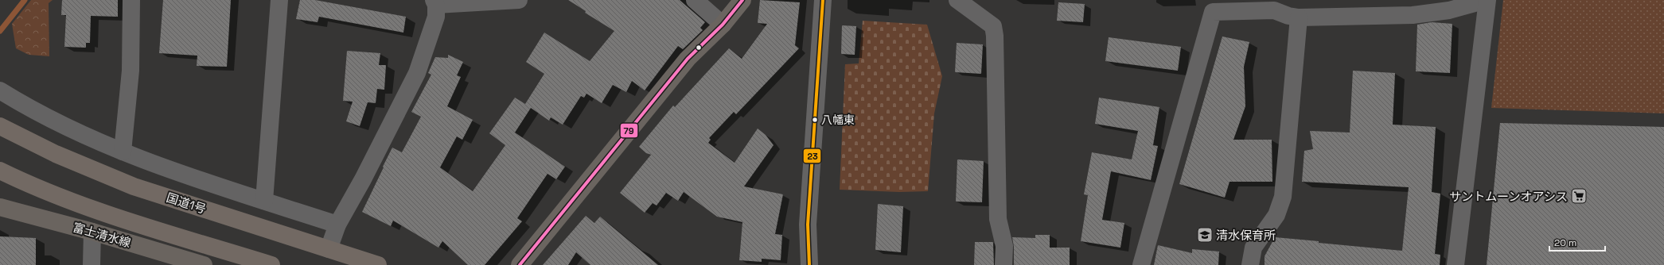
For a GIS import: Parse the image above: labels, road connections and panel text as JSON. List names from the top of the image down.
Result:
{
  "streets": {
    "highway": ["国道1号"],
    "main road": ["富士清水線"]
  },
  "places": {
    "other": ["八幡東"],
    "supermarket": ["サントムーンオアシス"],
    "school or university": ["清水保育所"]
  },
  "lines": ["transit line 79", "transit line 23"],
  "scale_bar": "20 m"
}
